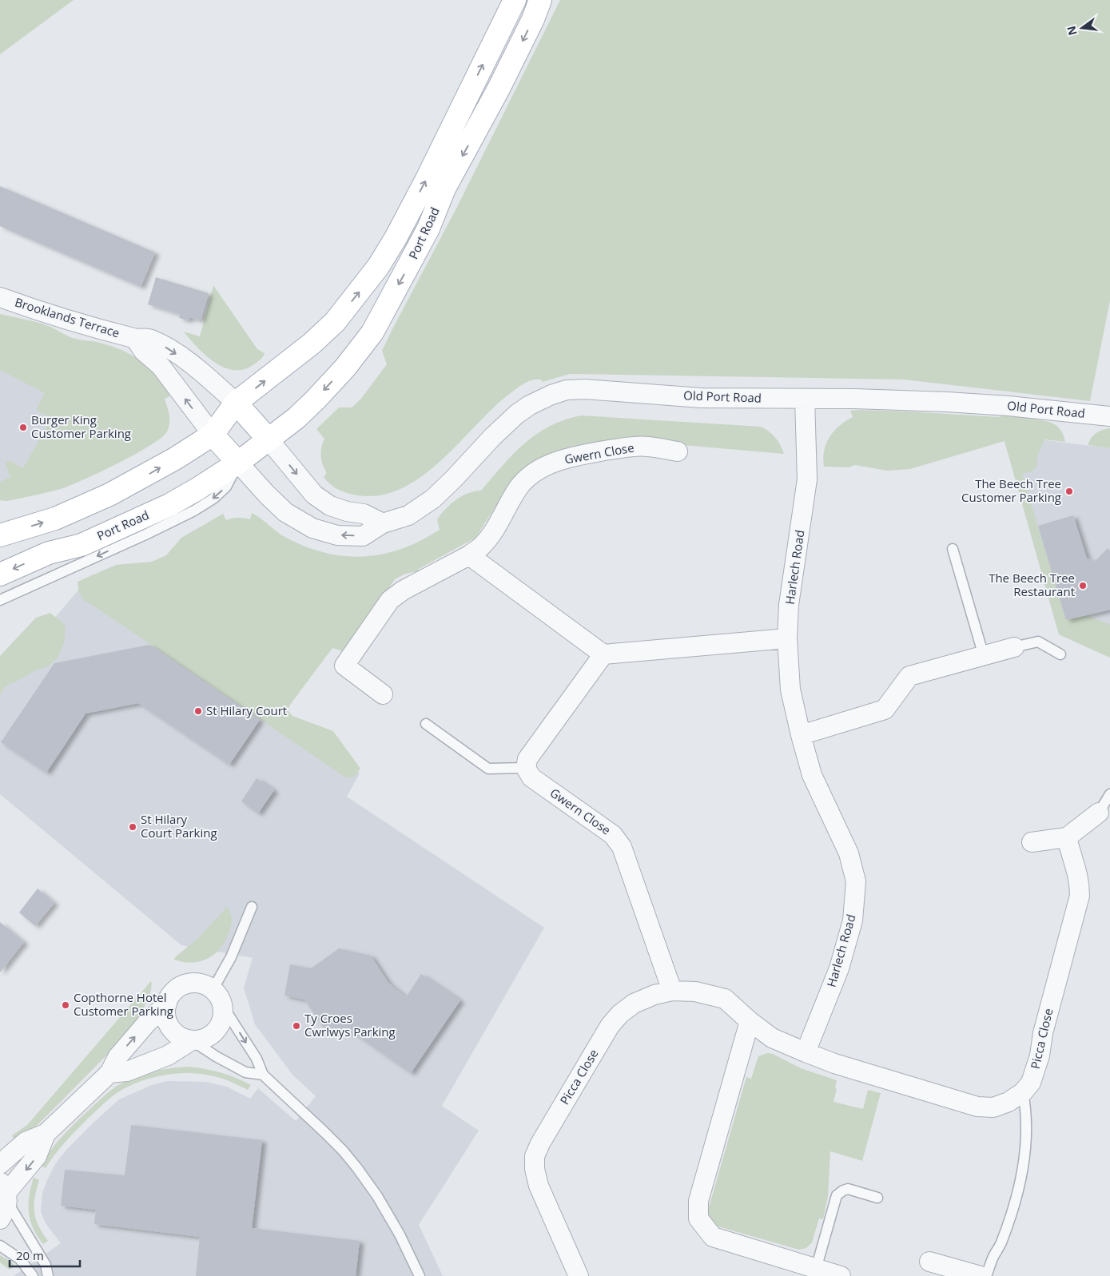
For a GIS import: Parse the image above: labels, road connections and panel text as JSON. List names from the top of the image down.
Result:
{
  "streets": {
    "main road": ["Port Road"],
    "street": [
      "Brooklands Terrace",
      "Old Port Road",
      "Gwern Close",
      "Harlech Road",
      "Picca Close"
    ]
  },
  "crossings": [
    ["Port Road", "Brooklands Terrace"],
    ["Port Road", "Old Port Road"],
    ["Old Port Road", "Harlech Road"],
    ["Gwern Close", "Picca Close"],
    ["Harlech Road", "Picca Close"]
  ],
  "places": [
    "Burger King Customer Parking",
    "The Beech Tree Customer Parking",
    "The Beech Tree Restaurant",
    "St Hilary Court",
    "St Hilary Court Parking",
    "Copthorne Hotel Customer Parking",
    "Ty Croes Cwrlwys Parking"
  ],
  "scale_bar": "20 m",
  "north": "left"
}
